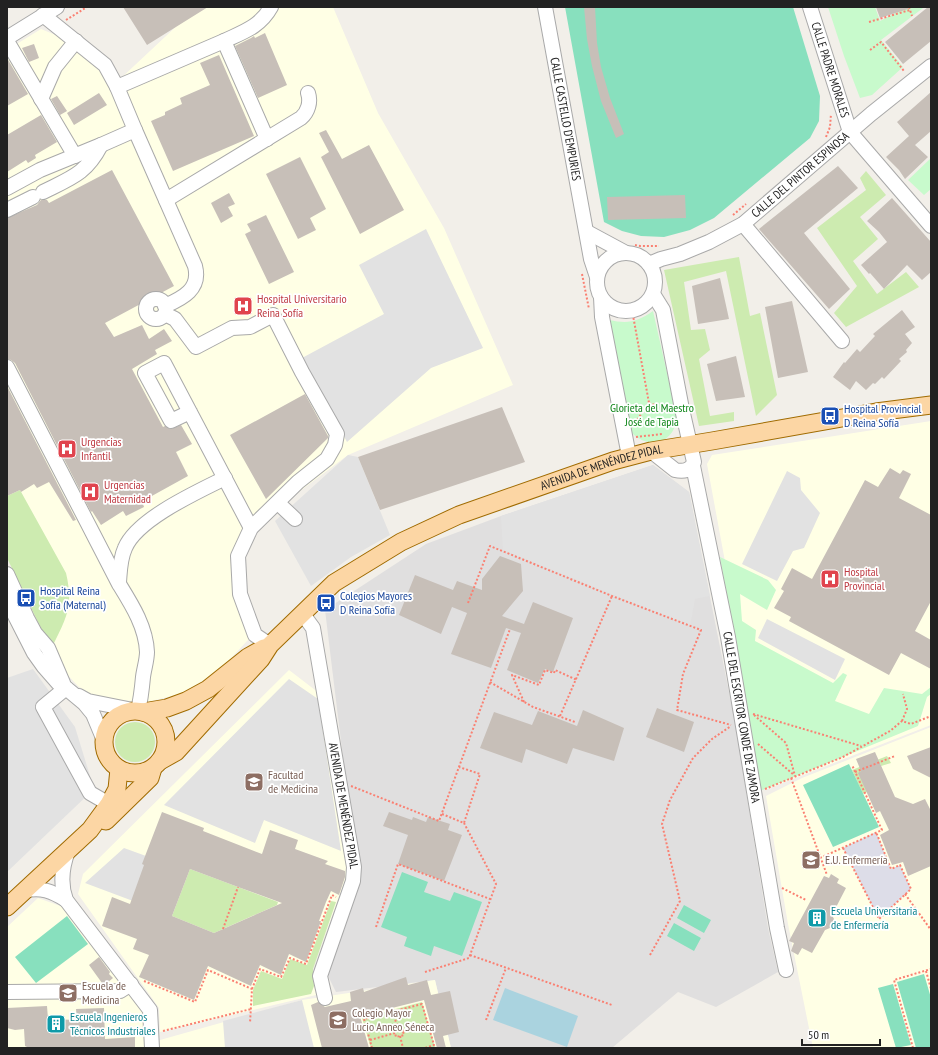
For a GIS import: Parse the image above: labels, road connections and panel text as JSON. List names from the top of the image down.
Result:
{
  "streets": {
    "main road": ["AVENIDA DE MENÉNDEZ PIDAL"],
    "street": [
      "CALLE PADRE MORALES",
      "CALLE CASTELLO D'EMPURIES",
      "CALLE DEL PINTOR ESPINOSA",
      "CALLE DEL ESCRITOR CONDE DE ZAMORA"
    ]
  },
  "crossings": [
    ["CALLE PADRE MORALES", "CALLE DEL PINTOR ESPINOSA"],
    ["AVENIDA DE MENÉNDEZ PIDAL", "CALLE DEL ESCRITOR CONDE DE ZAMORA"]
  ],
  "parks": ["Glorieta del Maestro José de Tapia"],
  "places": {
    "hospital": [
      "Hospital Universitario Reina Sofía",
      "Urgencias Infantil",
      "Urgencias Maternidad",
      "Hospital Provincial"
    ],
    "bus stop": ["Hospital Provincial D Reina Sofía", "Hospital Reina Sofía (Maternal)", "Colegios Mayores D Reina Sofía"],
    "school or university": [
      "Facultad de Medicina",
      "E.U. Enfermería",
      "Escuela de Medicina",
      "Colegio Mayor Lucio Anneo Séneca"
    ],
    "building": ["Escuela Universitaria de Enfermería", "Escuela Ingenieros Técnicos Industriales"]
  },
  "scale_bar": "50 m"
}
